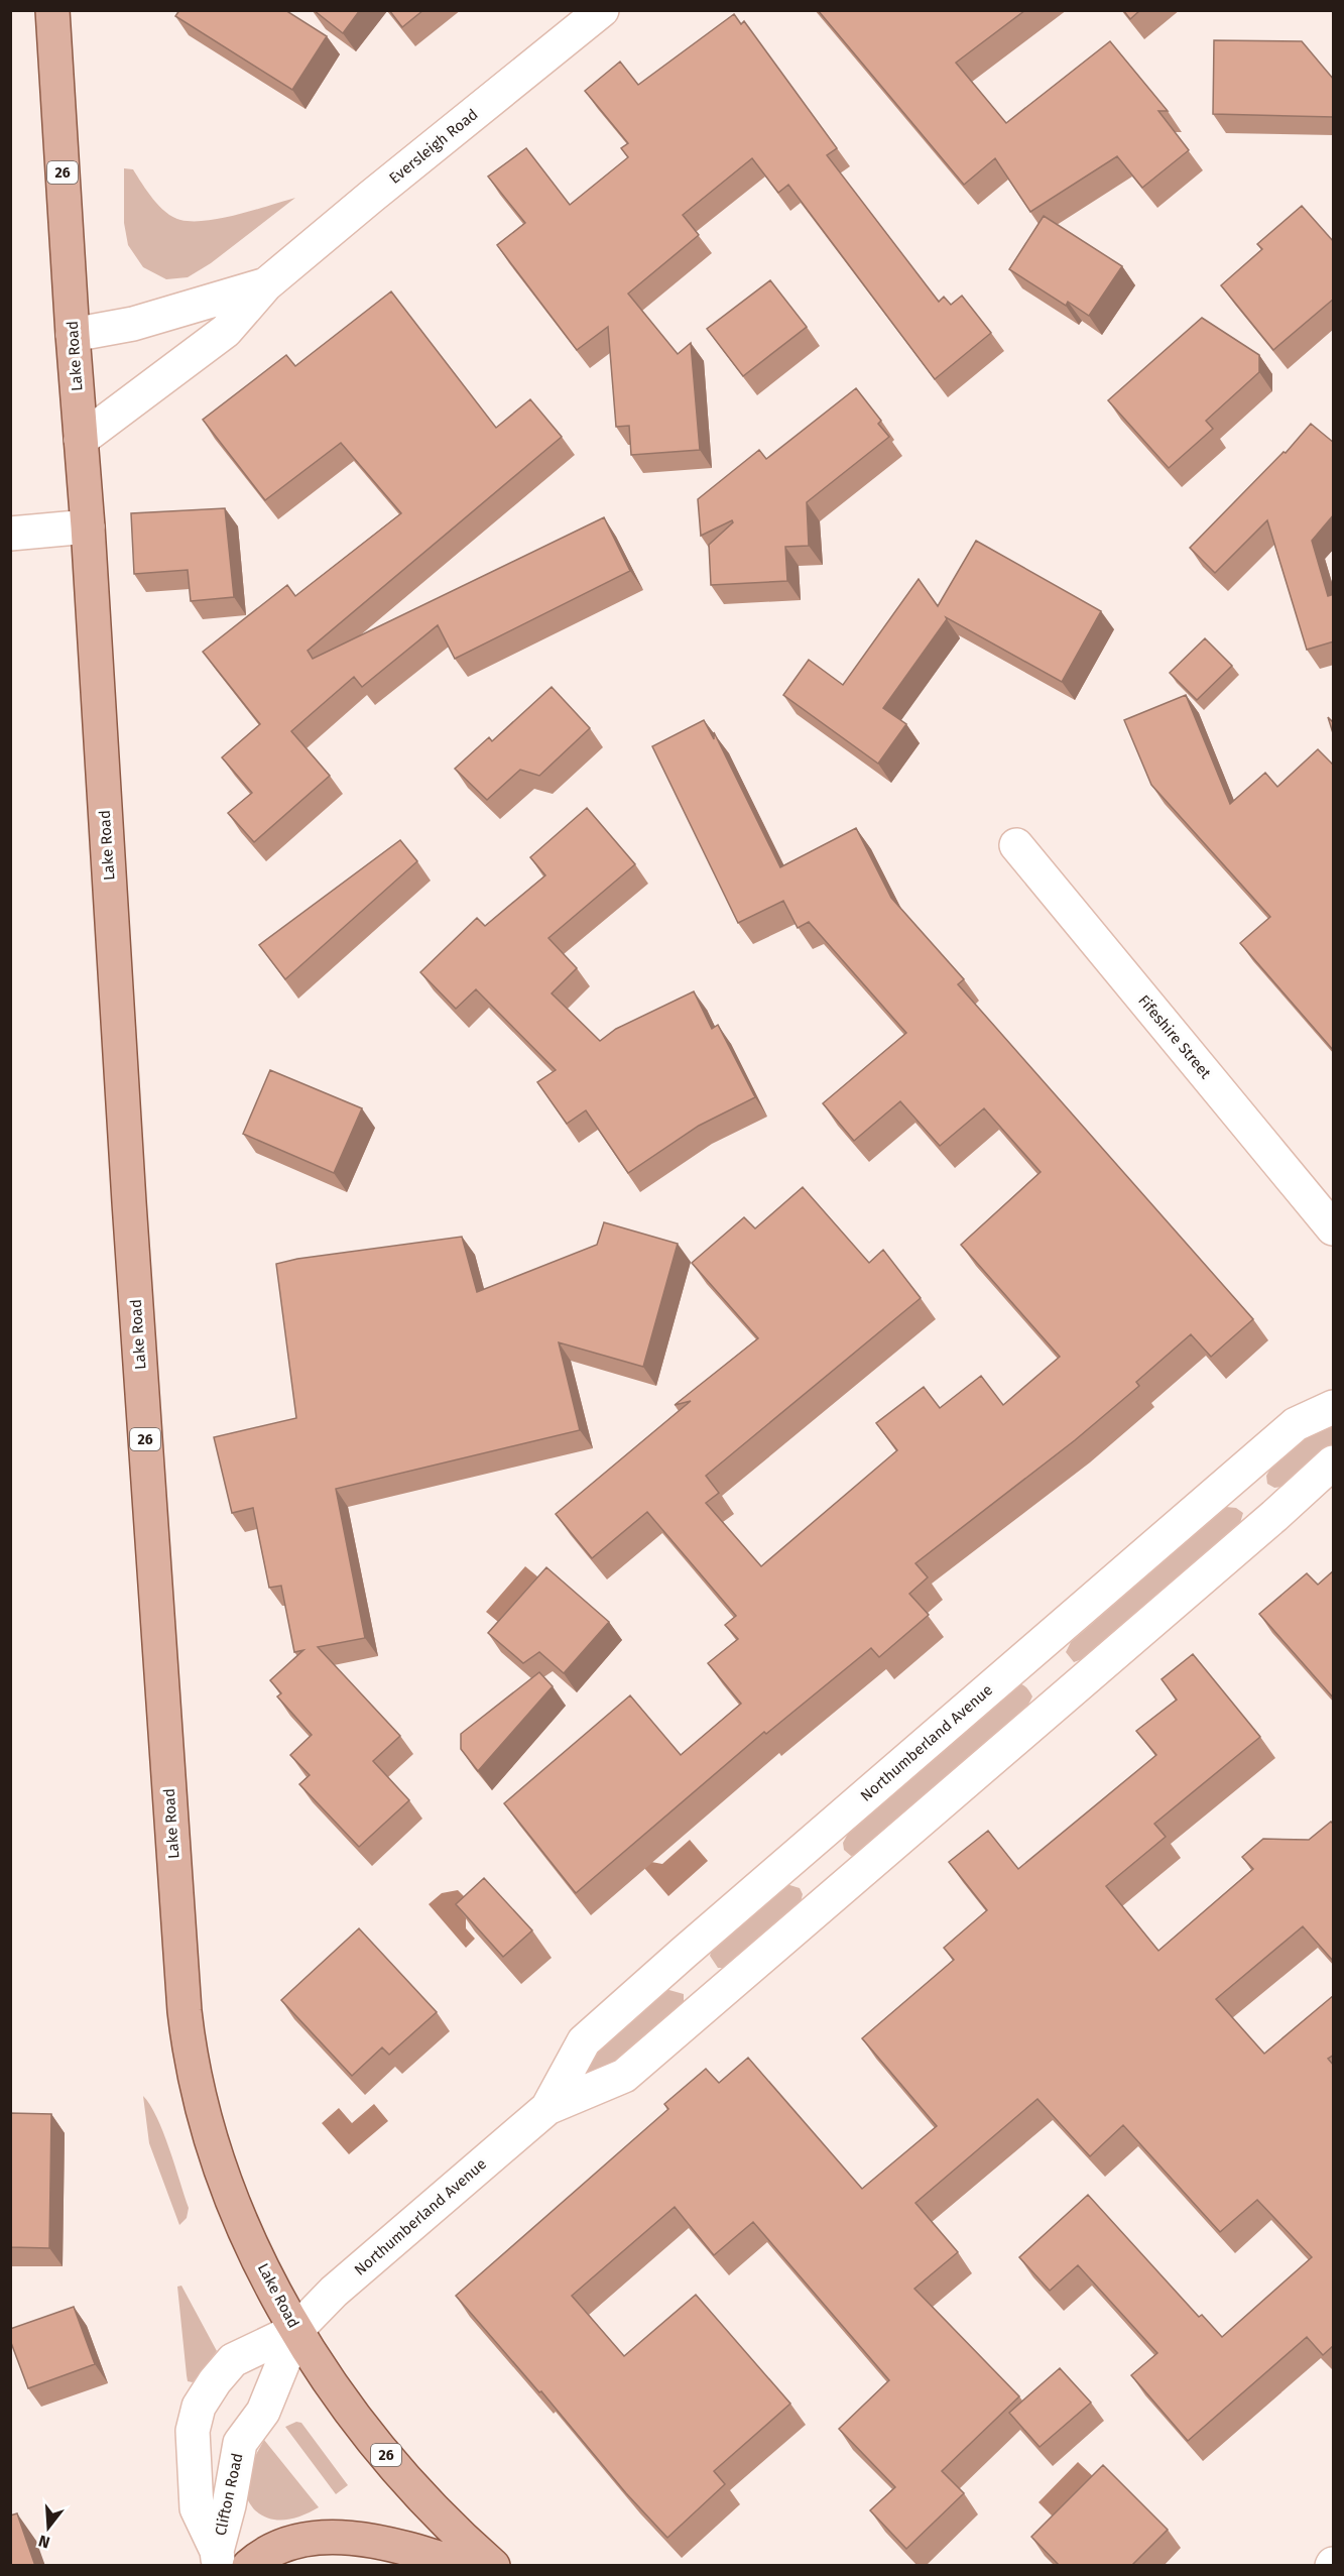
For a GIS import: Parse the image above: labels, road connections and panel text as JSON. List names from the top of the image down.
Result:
{
  "streets": {
    "main road": ["26", "Lake Road"],
    "street": [
      "Eversleigh Road",
      "Fifeshire Street",
      "Northumberland Avenue",
      "Clifton Road"
    ]
  },
  "crossings": [
    ["Eversleigh Road", "Lake Road"],
    ["Lake Road", "Northumberland Avenue"],
    ["Lake Road", "Clifton Road"],
    ["Northumberland Avenue", "Clifton Road"]
  ],
  "north": "bottom"
}
